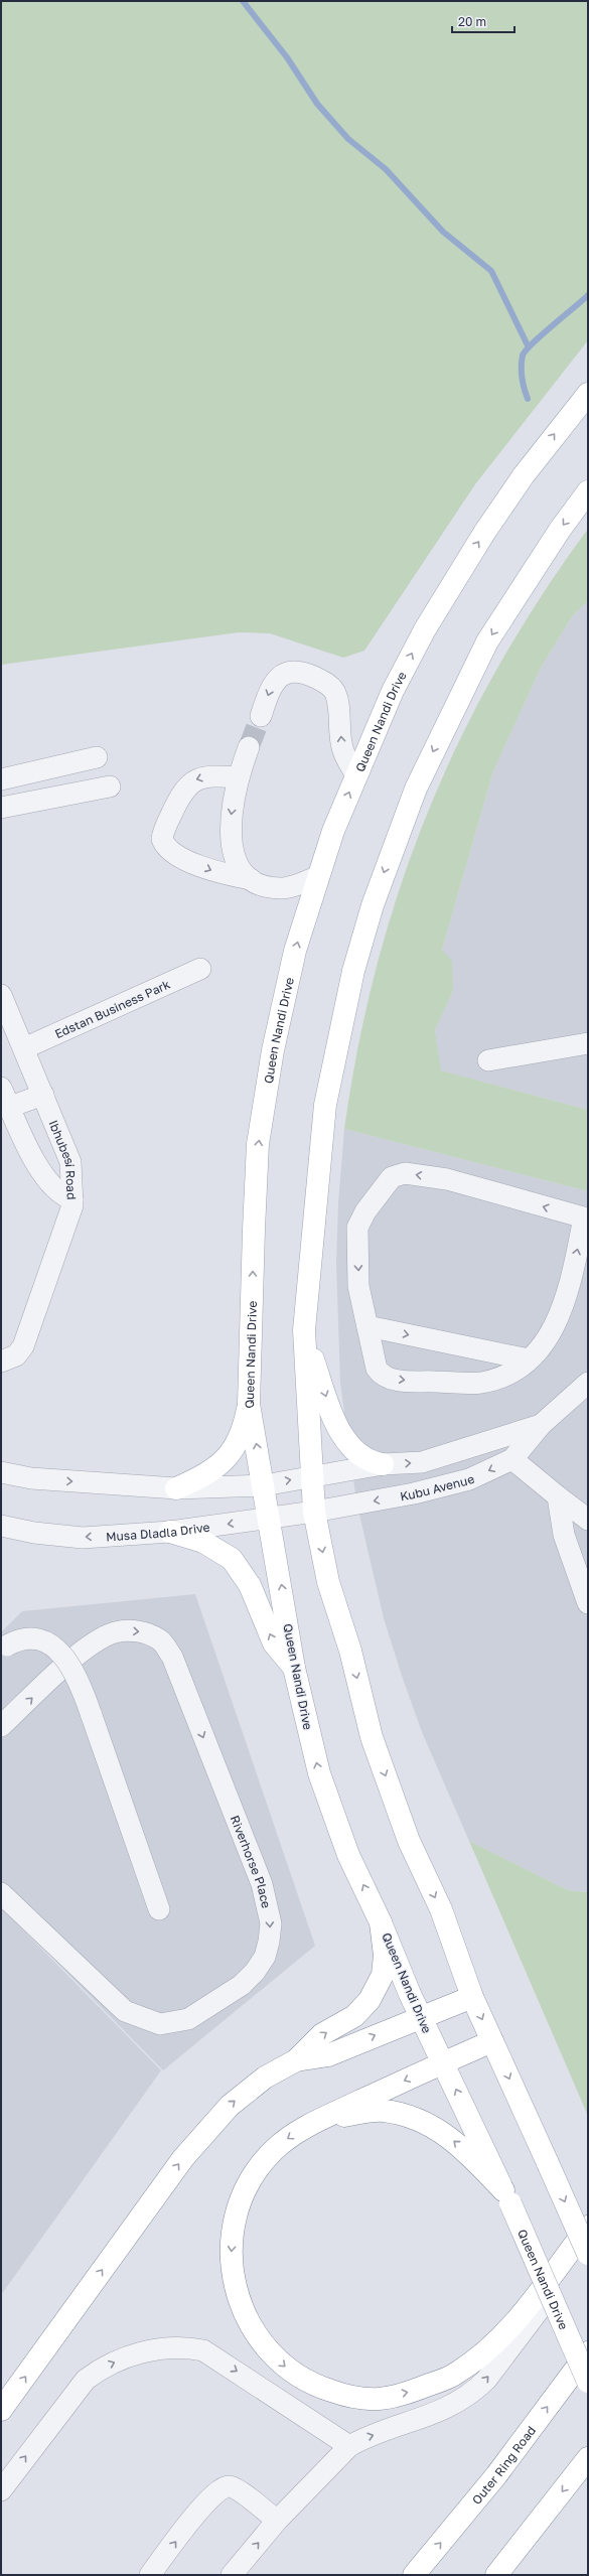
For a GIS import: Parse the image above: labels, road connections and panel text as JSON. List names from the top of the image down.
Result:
{
  "streets": {
    "main road": ["Queen Nandi Drive", "Outer Ring Road"],
    "street": [
      "Edstan Business Park",
      "Ibhubesi Road",
      "Kubu Avenue",
      "Musa Dladla Drive",
      "Riverhorse Place"
    ]
  },
  "crossings": [
    ["Queen Nandi Drive", "Musa Dladla Drive"],
    ["Edstan Business Park", "Ibhubesi Road"],
    ["Kubu Avenue", "Musa Dladla Drive"]
  ],
  "scale_bar": "20 m"
}
